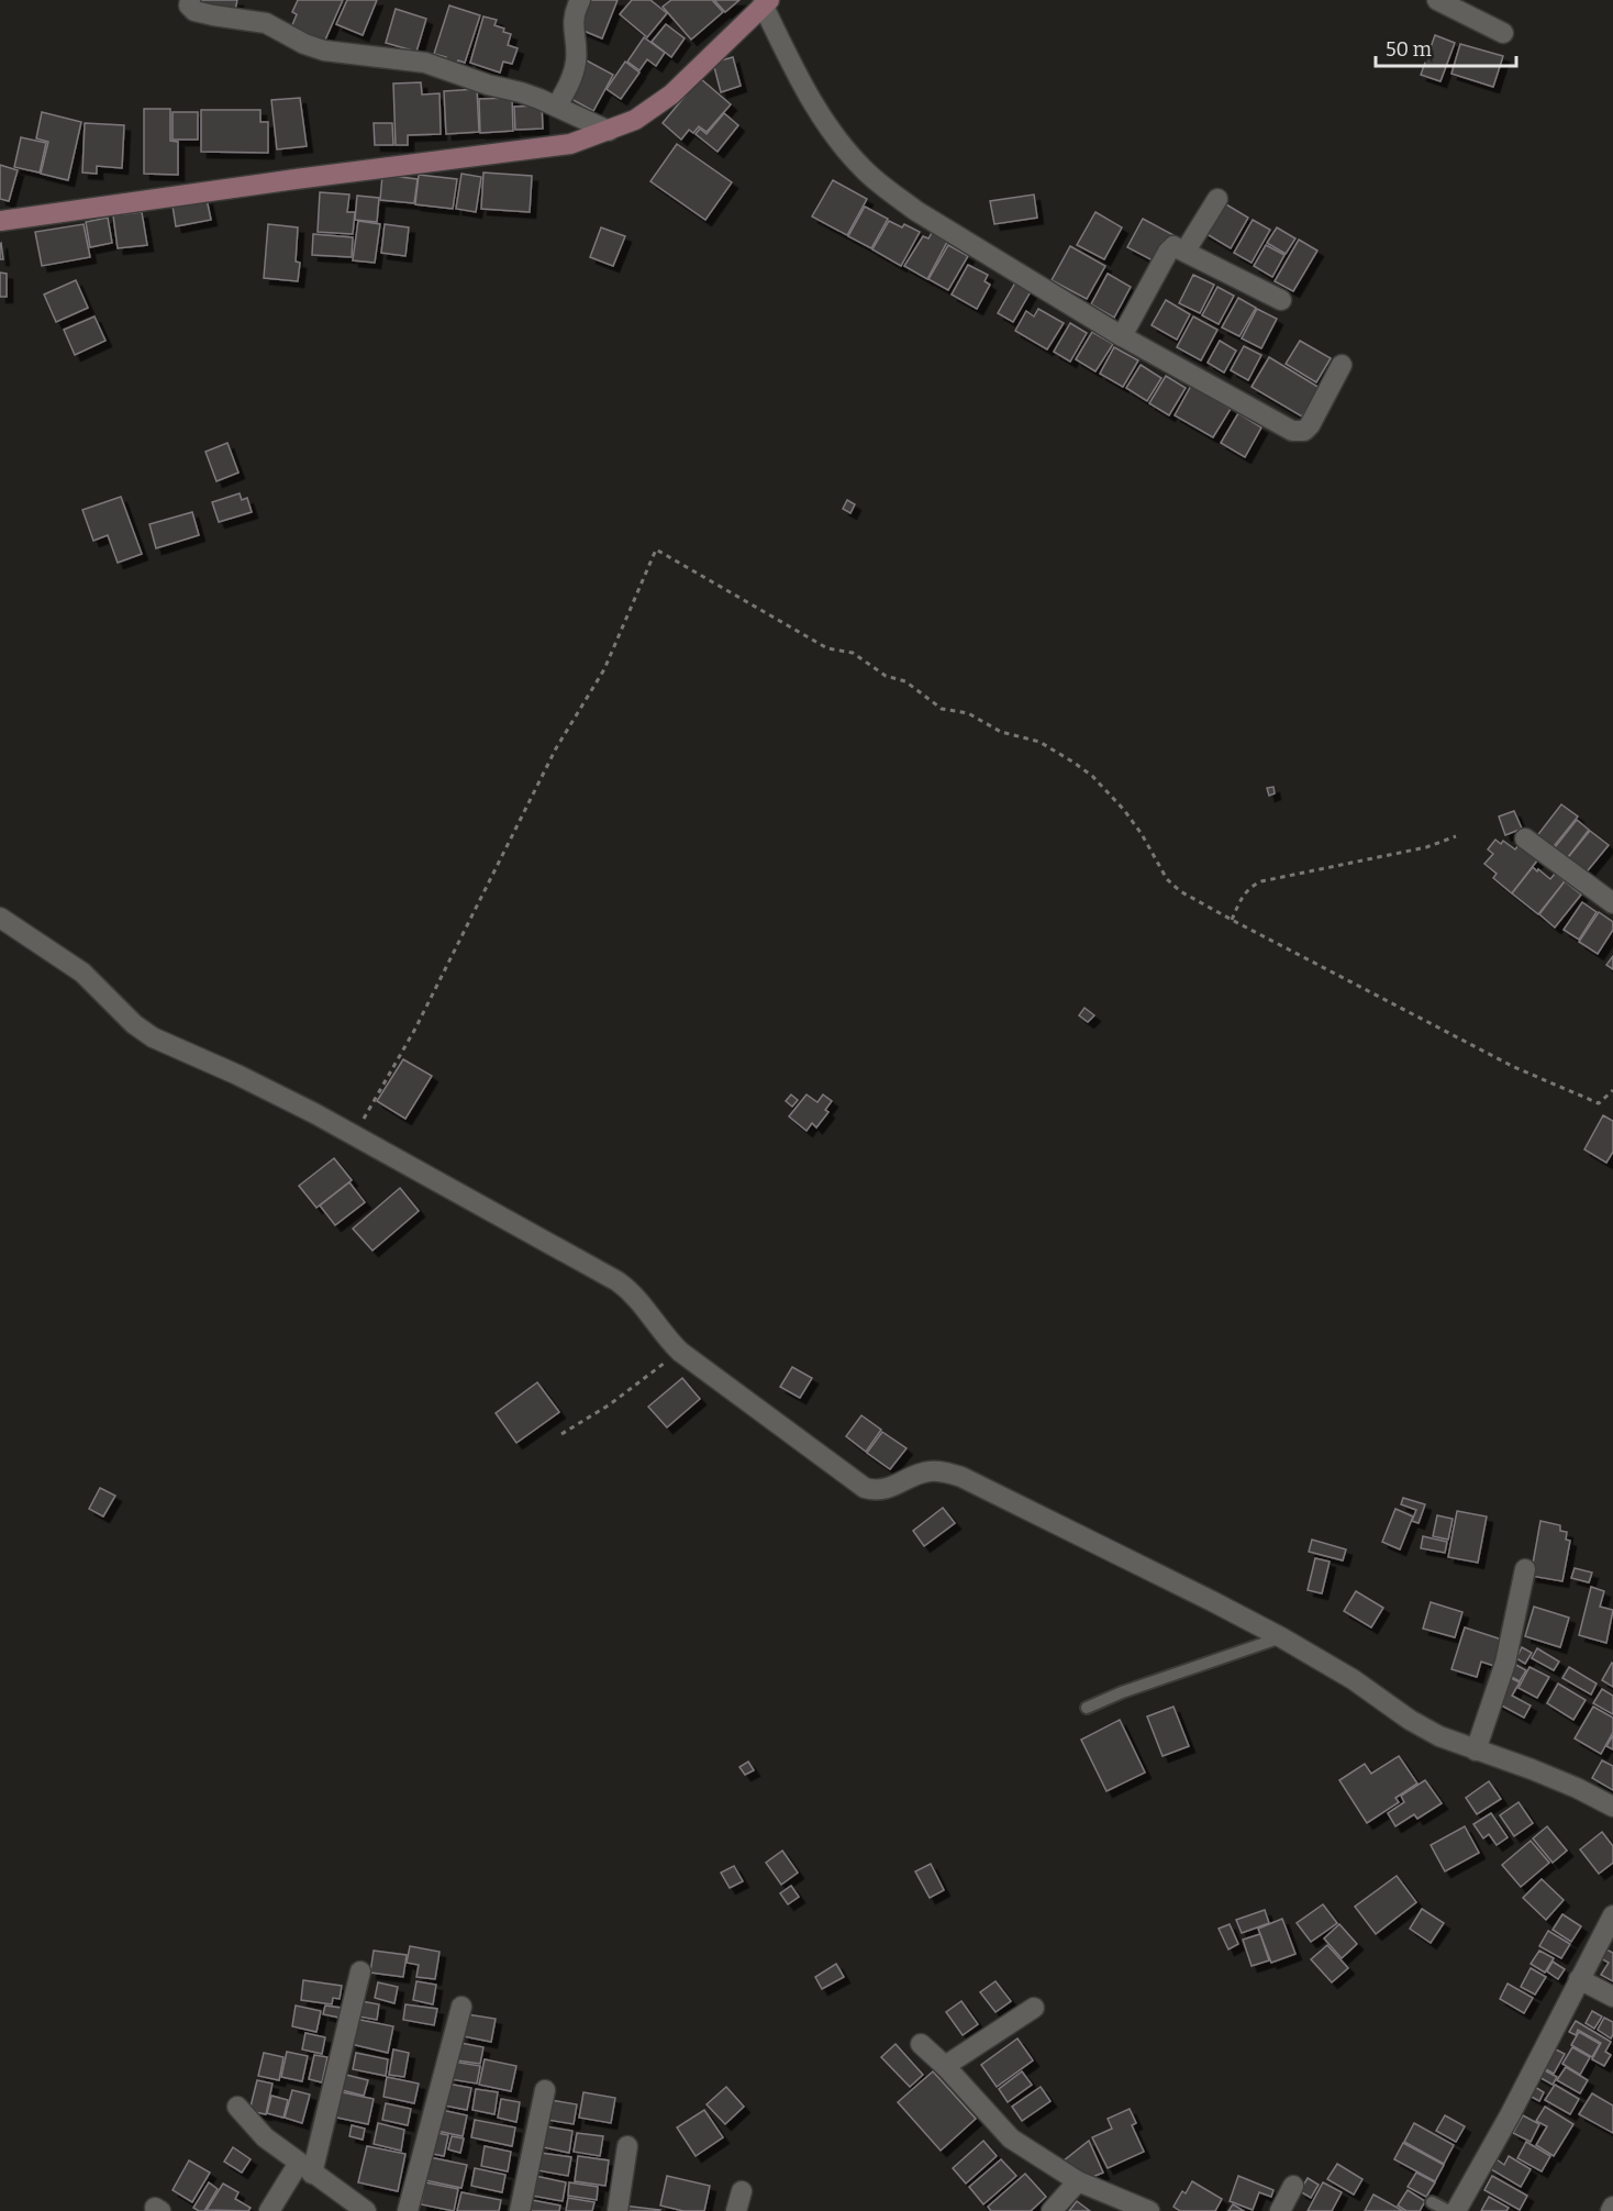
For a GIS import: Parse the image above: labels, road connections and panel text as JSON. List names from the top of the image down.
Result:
{
  "scale_bar": "50 m"
}
